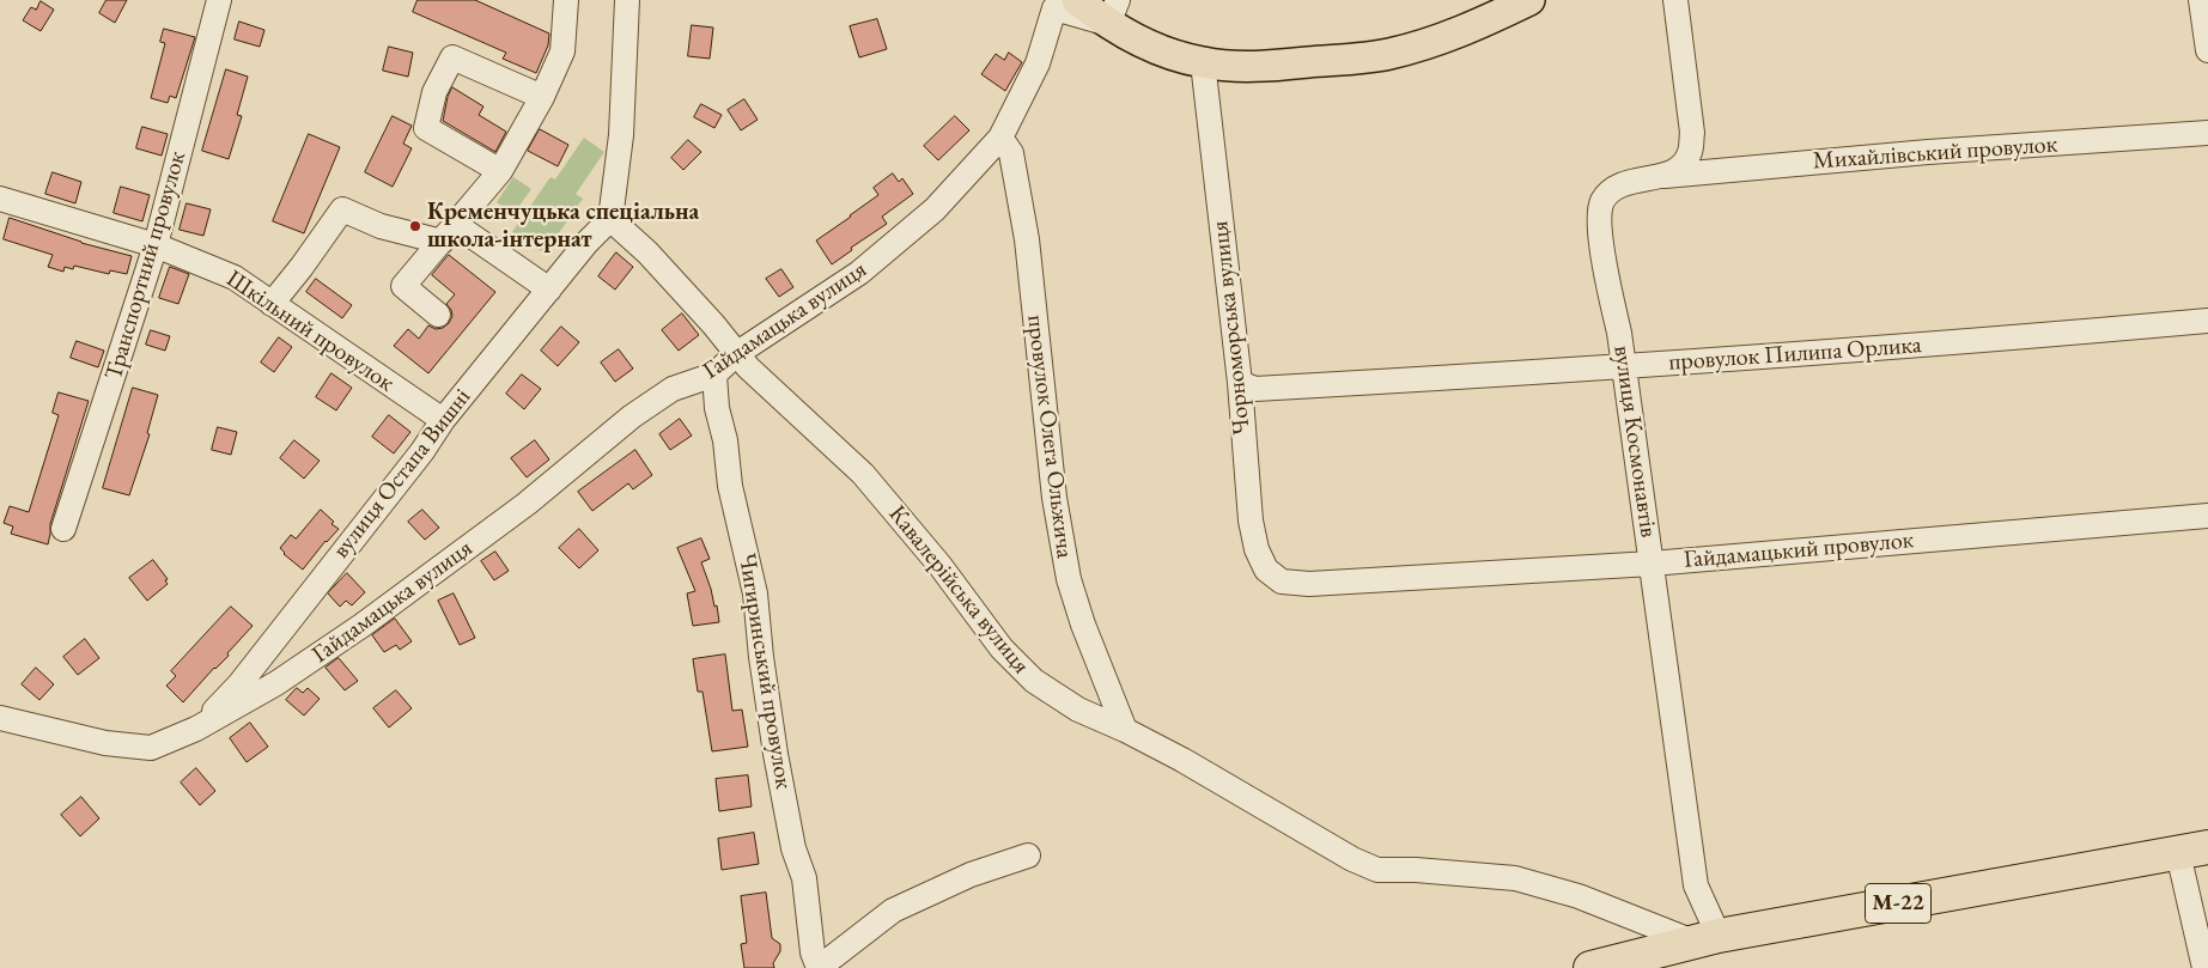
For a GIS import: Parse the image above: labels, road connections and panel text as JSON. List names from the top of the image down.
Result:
{
  "streets": {
    "highway": ["М-22"],
    "street": [
      "Михайлівський провулок",
      "Транспортний провулок",
      "Гайдамацька вулиця",
      "Чорноморська вулиця",
      "Шкільний провулок",
      "провулок Пилипа Орлика",
      "провулок Олега Ольжича",
      "вулиця Космонавтів",
      "вулиця Остапа Вишні",
      "Гайдамацький провулок",
      "Кавалерійська вулиця",
      "Чигиринський провулок"
    ]
  },
  "crossings": [
    ["Михайлівський провулок", "вулиця Космонавтів"],
    ["Транспортний провулок", "Шкільний провулок"],
    ["Гайдамацька вулиця", "провулок Олега Ольжича"],
    ["Гайдамацька вулиця", "вулиця Остапа Вишні"],
    ["Гайдамацька вулиця", "Кавалерійська вулиця"],
    ["Гайдамацька вулиця", "Чигиринський провулок"],
    ["Чорноморська вулиця", "провулок Пилипа Орлика"],
    ["Чорноморська вулиця", "Гайдамацький провулок"],
    ["Шкільний провулок", "вулиця Остапа Вишні"],
    ["провулок Пилипа Орлика", "вулиця Космонавтів"],
    ["провулок Олега Ольжича", "Кавалерійська вулиця"],
    ["вулиця Космонавтів", "Гайдамацький провулок"],
    ["вулиця Космонавтів", "Кавалерійська вулиця"],
    ["вулиця Космонавтів", "М-22"],
    ["вулиця Остапа Вишні", "Кавалерійська вулиця"],
    ["Кавалерійська вулиця", "М-22"]
  ],
  "places": ["Кременчуцька спеціальна школа-інтернат"]
}
